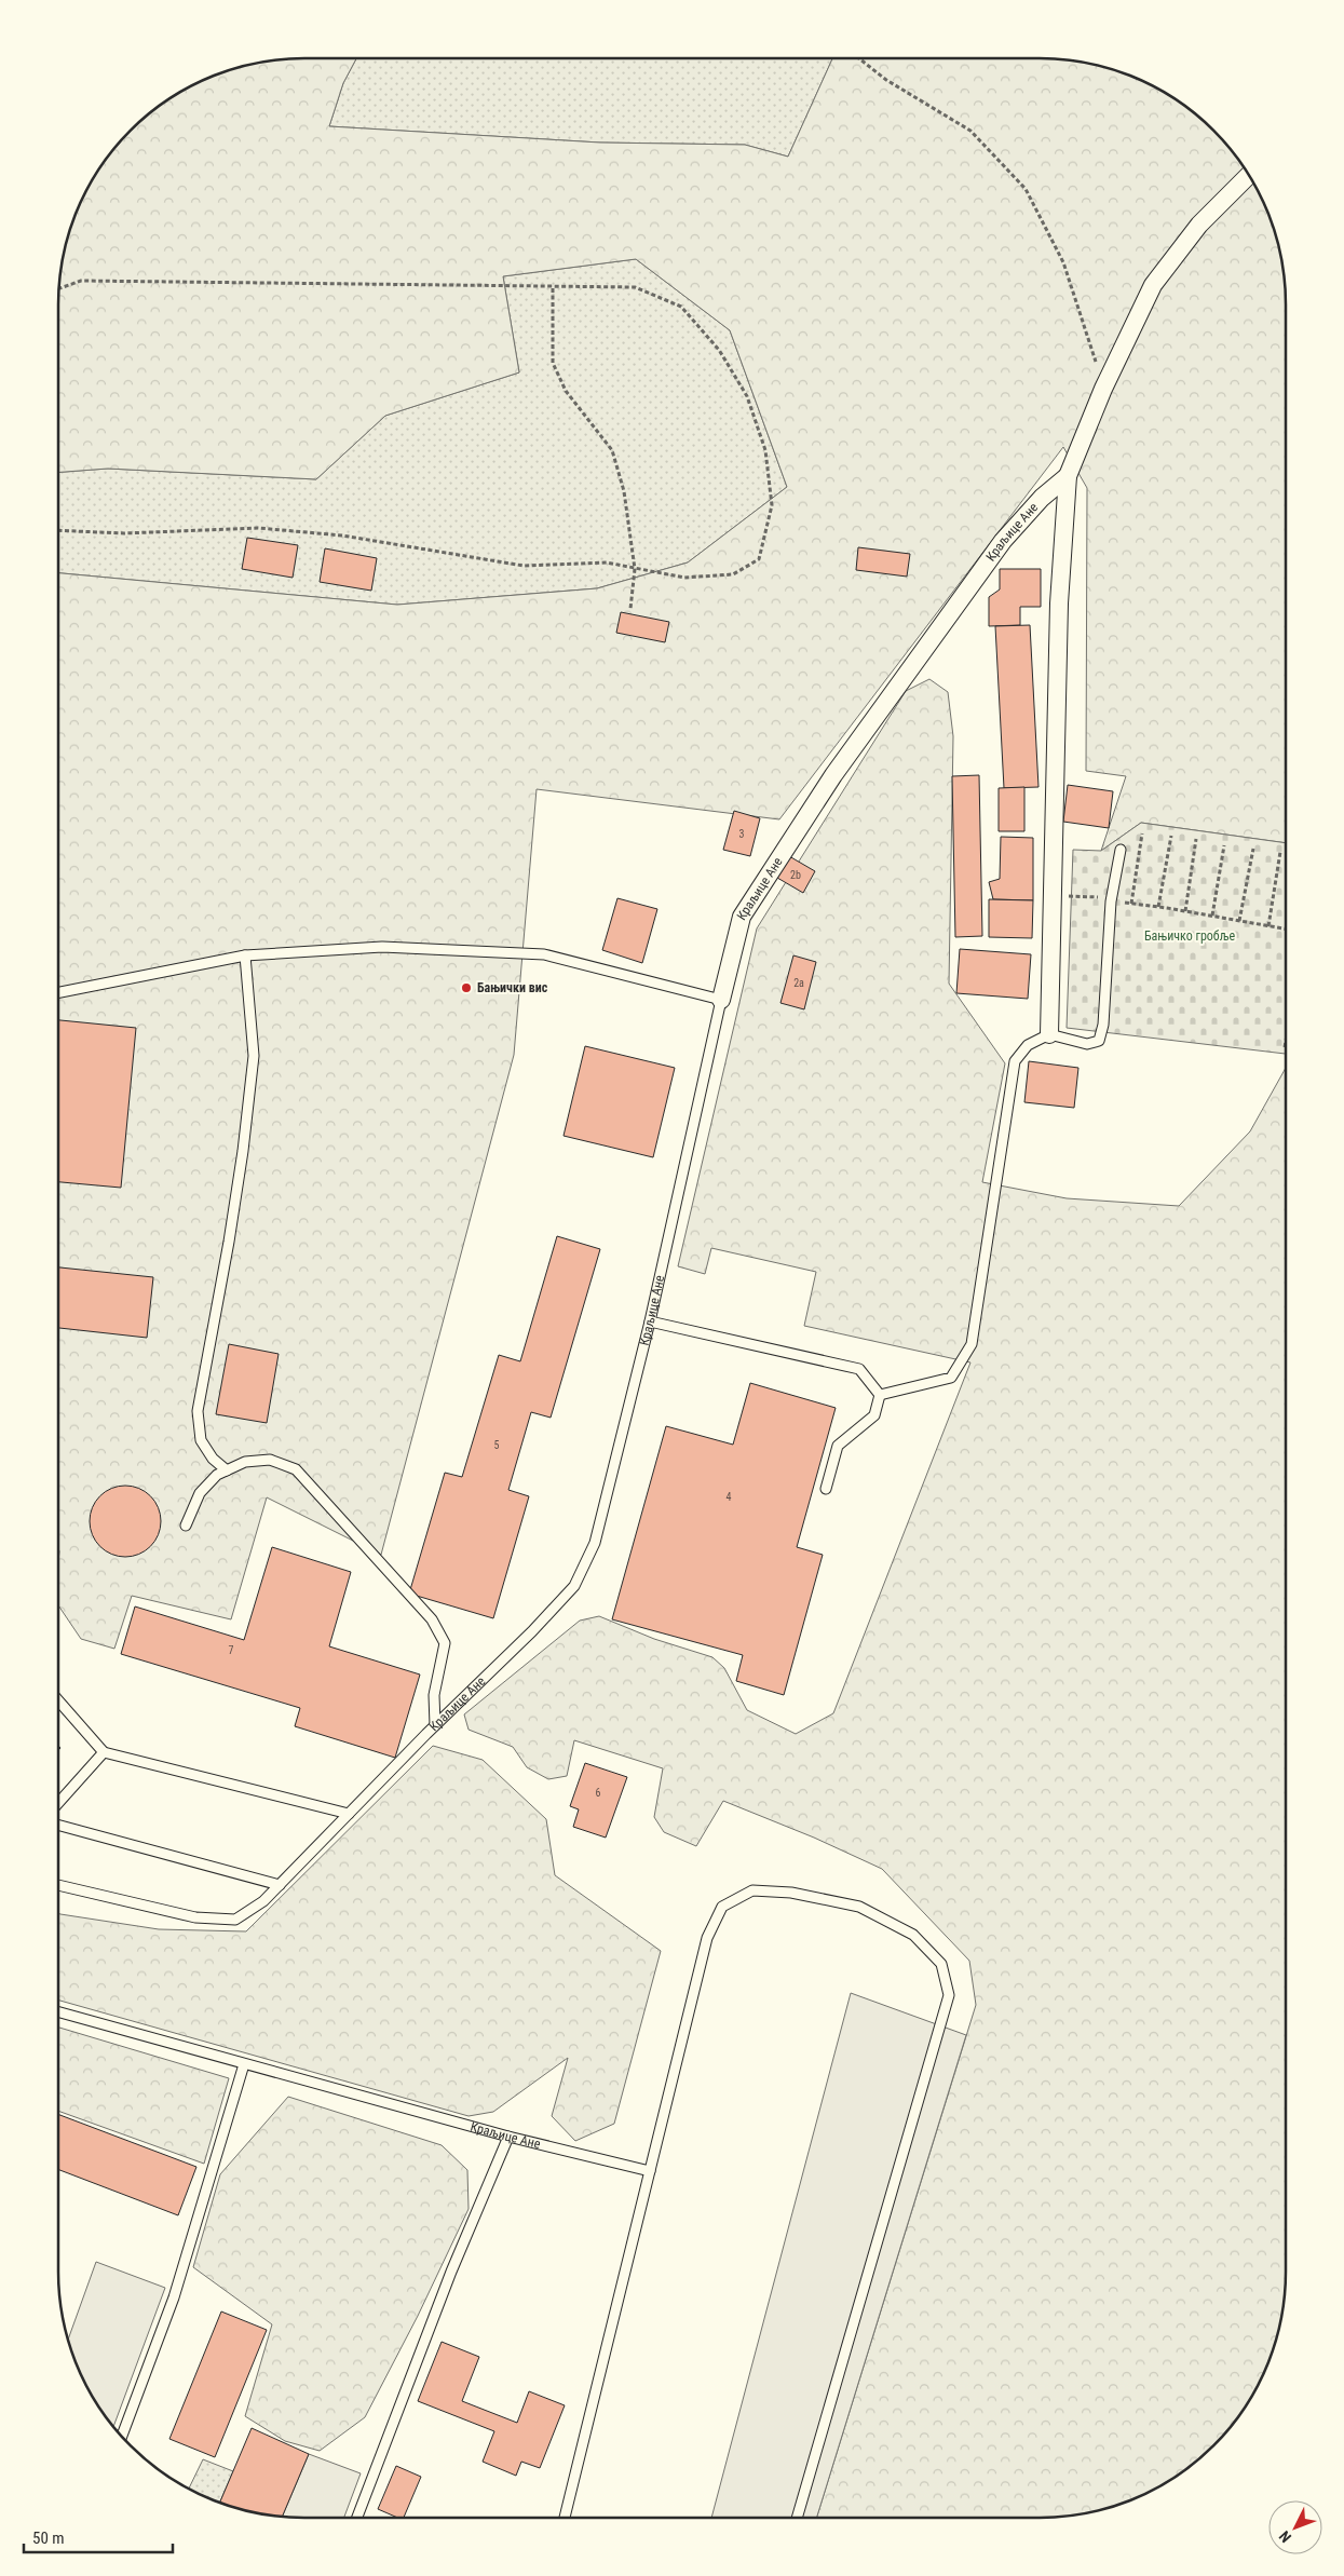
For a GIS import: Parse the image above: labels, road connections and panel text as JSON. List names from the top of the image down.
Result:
{
  "streets": {
    "street": ["Краљице Ане"]
  },
  "parks": ["Бањичко гробље"],
  "places": ["Бањички вис"],
  "house_numbers": [
    "3",
    "2b",
    "2a",
    "5",
    "4",
    "7",
    "6"
  ],
  "scale_bar": "50 m",
  "north": "bottom left"
}
